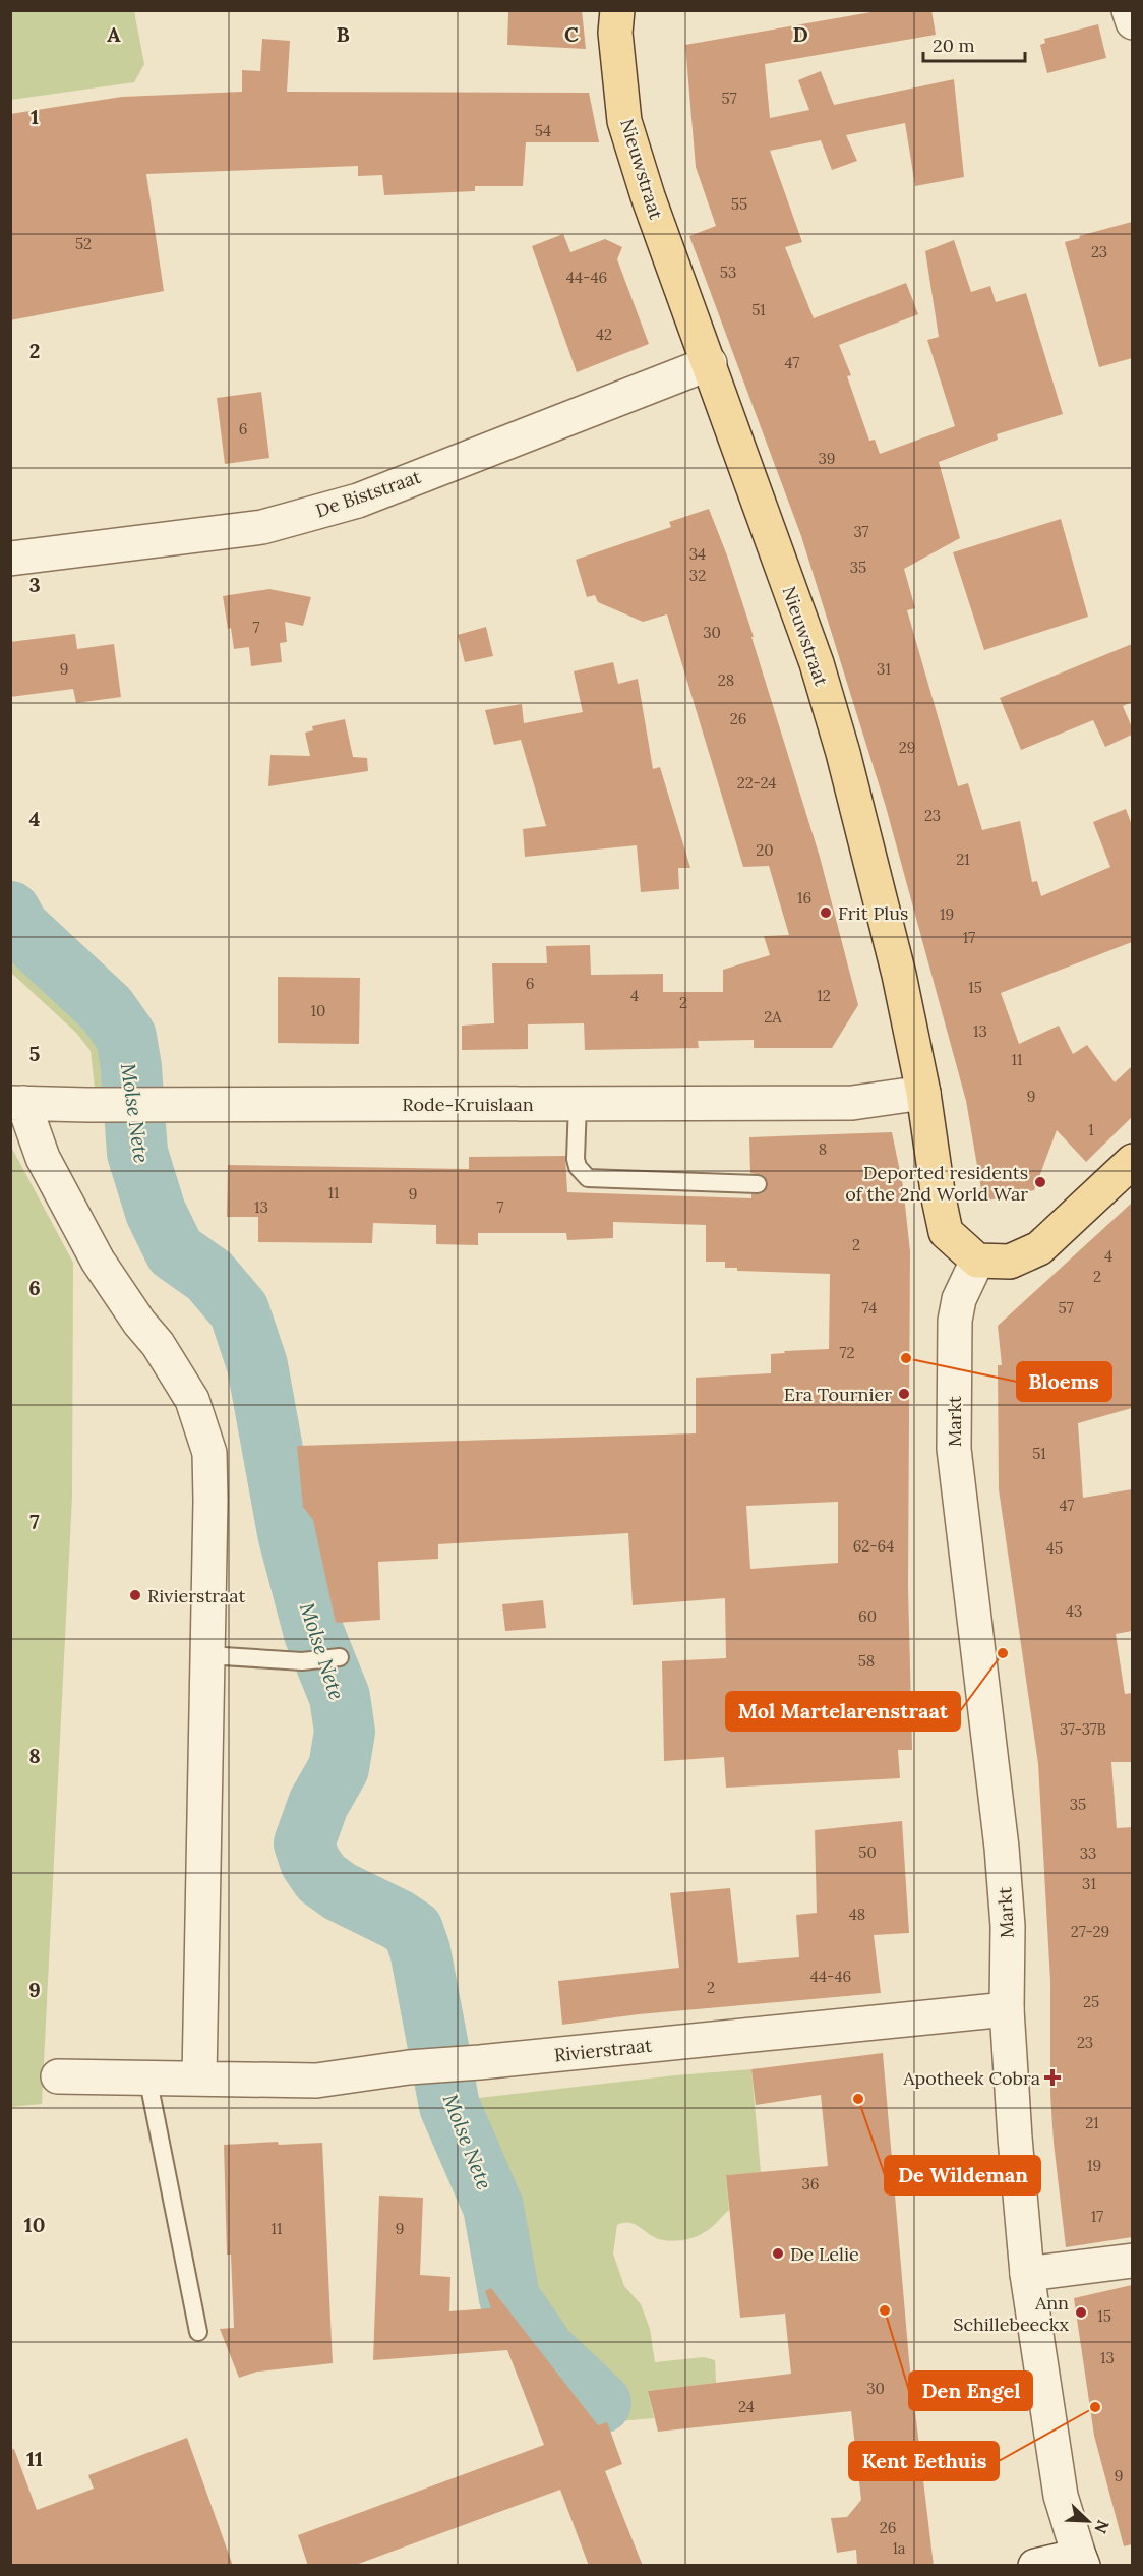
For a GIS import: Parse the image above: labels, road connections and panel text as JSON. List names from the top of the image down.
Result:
{
  "streets": {
    "main road": ["Nieuwstraat"],
    "street": [
      "De Biststraat",
      "Rode-Kruislaan",
      "Markt",
      "Rivierstraat"
    ]
  },
  "crossings": [
    ["Nieuwstraat", "De Biststraat"],
    ["Nieuwstraat", "Rode-Kruislaan"],
    ["Nieuwstraat", "Markt"],
    ["Markt", "Rivierstraat"]
  ],
  "water": ["Molse Nete"],
  "places": {
    "other": [
      "Frit Plus",
      "Deported residents of the 2nd World War",
      "Bloems",
      "Era Tournier",
      "Rivierstraat",
      "Mol Martelarenstraat",
      "De Wildeman",
      "De Lelie",
      "Den Engel",
      "Ann Schillebeeckx",
      "Kent Eethuis"
    ],
    "health": ["Apotheek Cobra"]
  },
  "house_numbers": [
    "57",
    "54",
    "55",
    "52",
    "23",
    "53",
    "44-46",
    "51",
    "42",
    "47",
    "6",
    "39",
    "37",
    "34",
    "35",
    "32",
    "7",
    "30",
    "9",
    "31",
    "28",
    "26",
    "29",
    "22-24",
    "23",
    "20",
    "21",
    "16",
    "19",
    "17",
    "6",
    "15",
    "4",
    "12",
    "2",
    "10",
    "2A",
    "13",
    "11",
    "9",
    "1",
    "8",
    "11",
    "9",
    "13",
    "7",
    "2",
    "4",
    "2",
    "74",
    "57",
    "72",
    "51",
    "47",
    "62-64",
    "45",
    "43",
    "60",
    "58",
    "37-37B",
    "35",
    "50",
    "33",
    "31",
    "48",
    "27-29",
    "44-46",
    "2",
    "25",
    "23",
    "21",
    "19",
    "36",
    "17",
    "11",
    "9",
    "15",
    "13",
    "30",
    "24",
    "9",
    "26",
    "1a"
  ],
  "scale_bar": "20 m",
  "north": "bottom right",
  "grid": {
    "columns": [
      "A",
      "B",
      "C",
      "D"
    ],
    "rows": [
      "1",
      "2",
      "3",
      "4",
      "5",
      "6",
      "7",
      "8",
      "9",
      "10",
      "11"
    ]
  }
}
